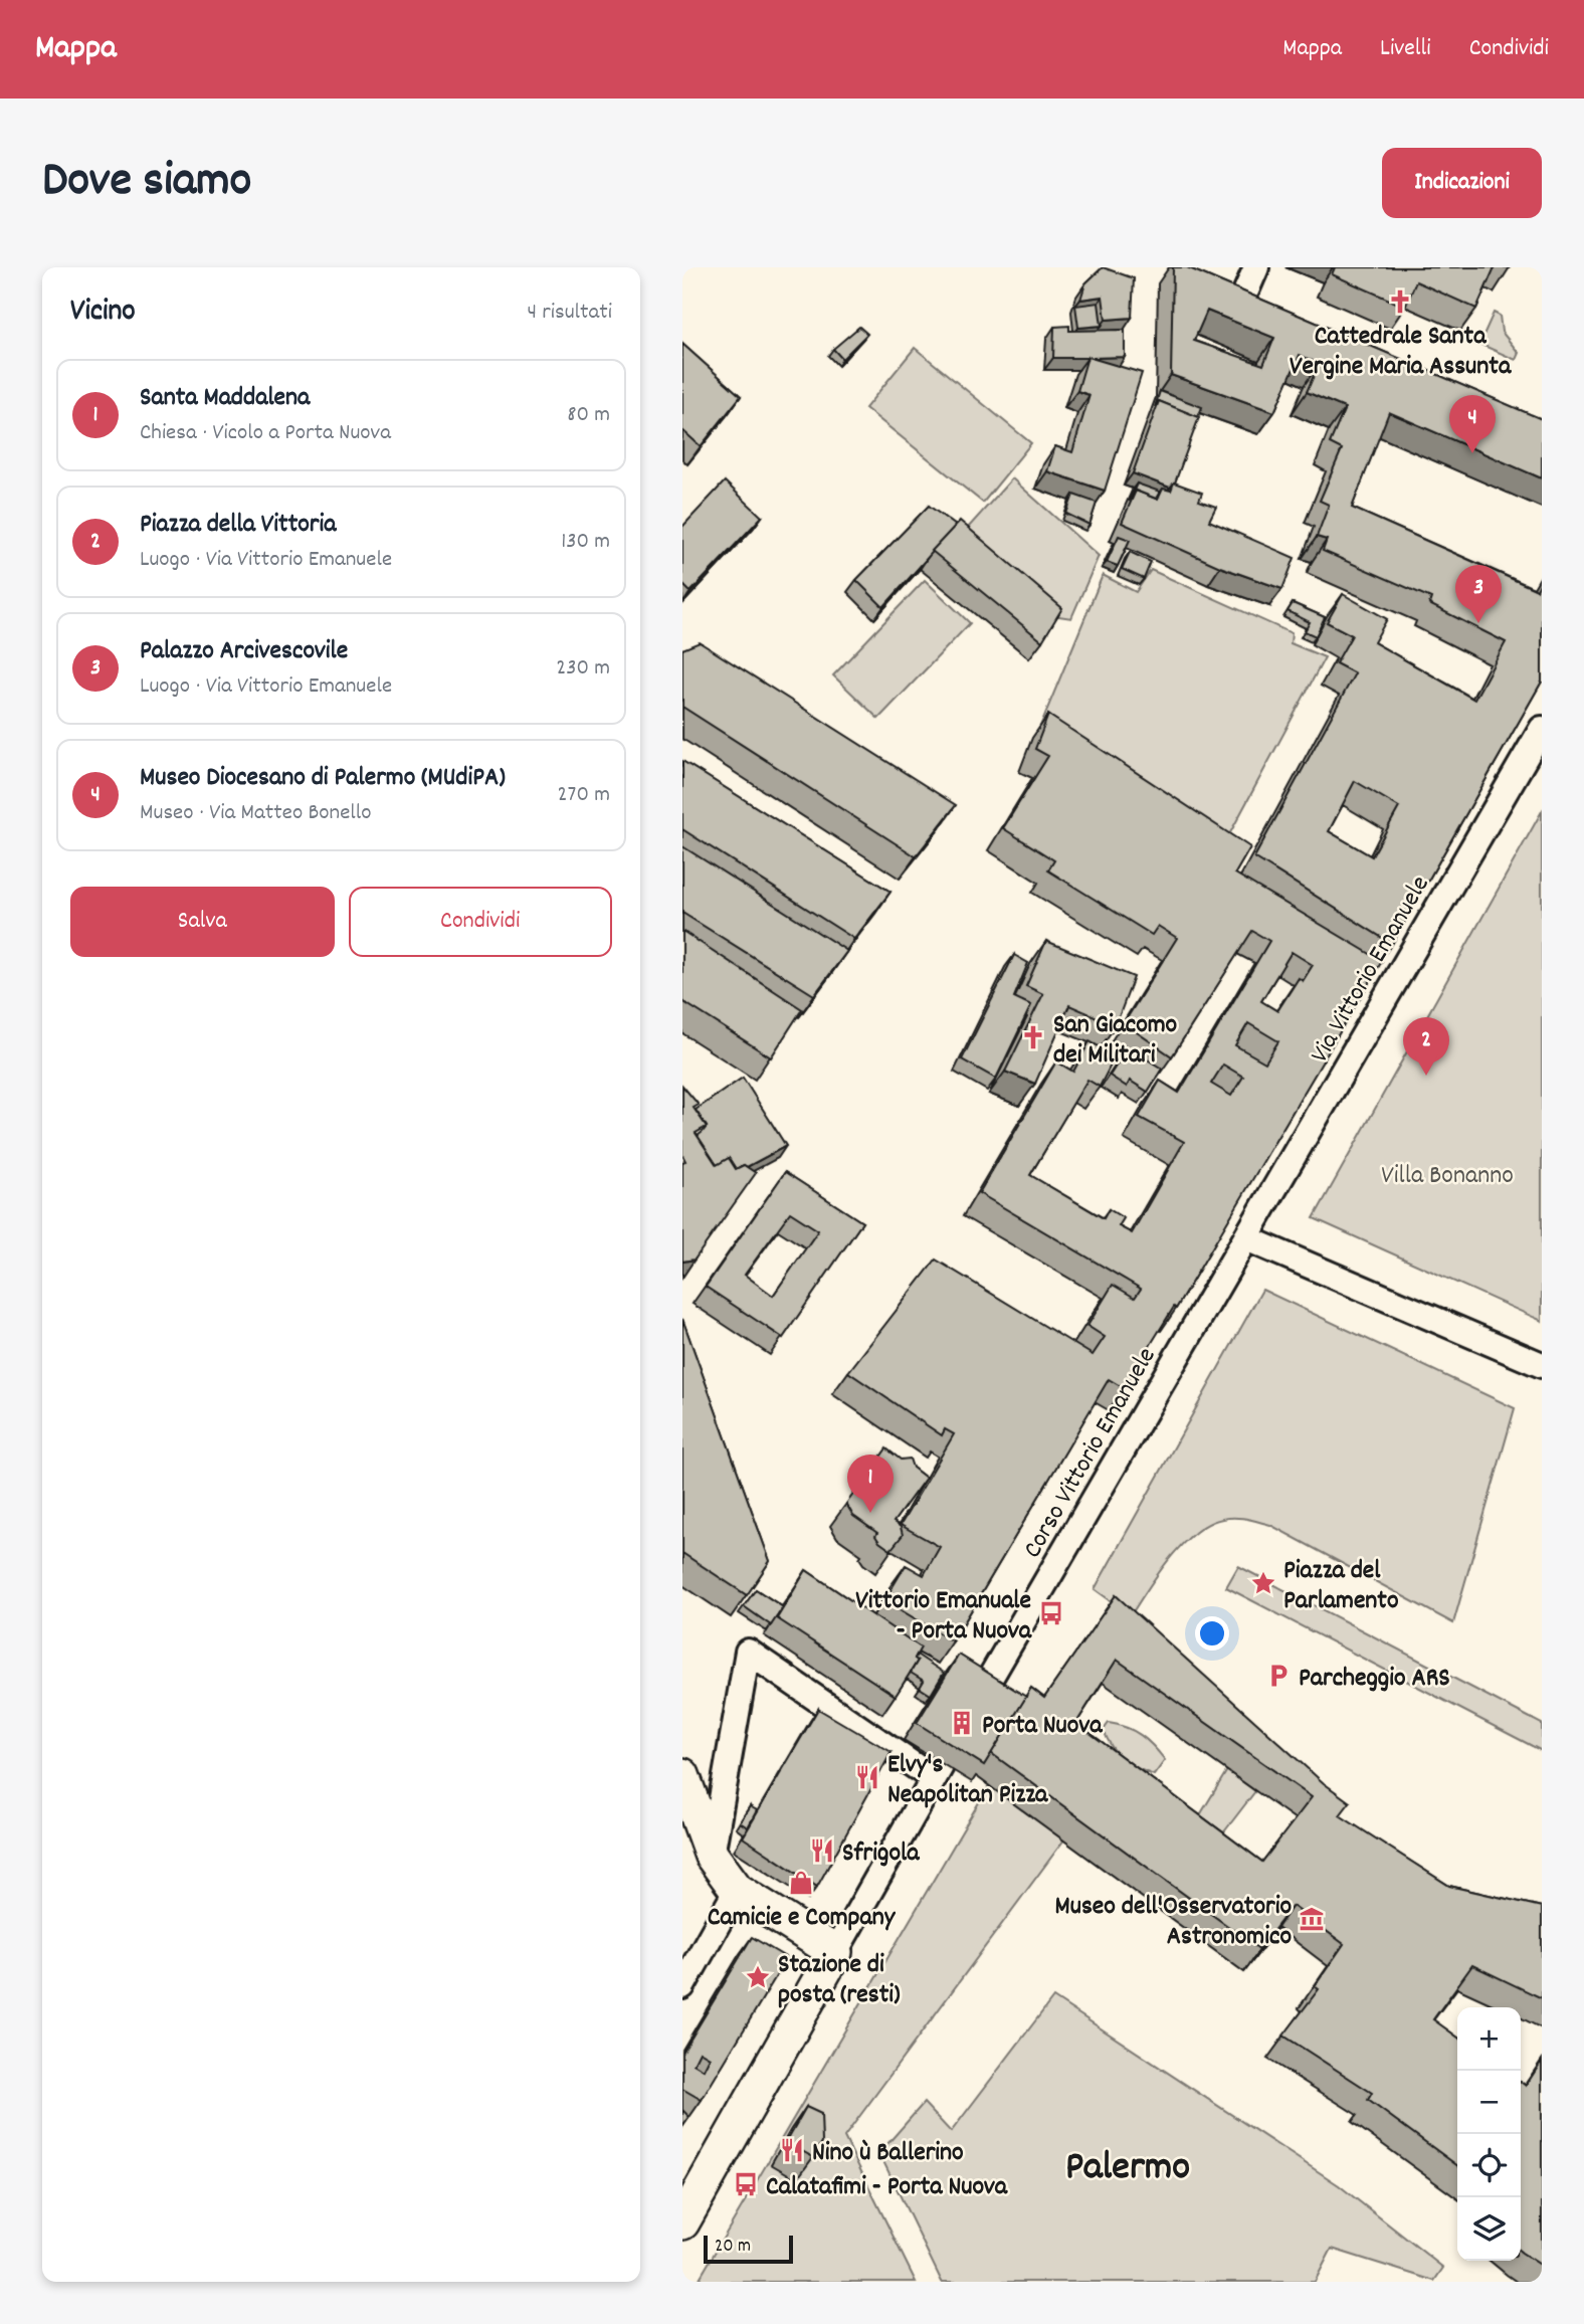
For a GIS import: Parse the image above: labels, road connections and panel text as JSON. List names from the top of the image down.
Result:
{
  "streets": {
    "street": ["Via Vittorio Emanuele", "Corso Vittorio Emanuele"]
  },
  "crossings": [
    ["Via Vittorio Emanuele", "Corso Vittorio Emanuele"]
  ],
  "districts": ["Palermo"],
  "parks": ["Villa Bonanno"],
  "places": {
    "church": ["Cattedrale Santa Vergine Maria Assunta", "San Giacomo dei Militari"],
    "place": ["Piazza del Parlamento", "Stazione di posta (resti)"],
    "bus stop": ["Vittorio Emanuale - Porta Nuova", "Calatafimi - Porta Nuova"],
    "parking": ["Parcheggio ARS"],
    "building": ["Porta Nuova"],
    "restaurant": ["Elvy's Neapolitan Pizza", "Sfrigola", "Nino ù Ballerino"],
    "shop": ["Camicie e Company"],
    "museum": ["Museo dell'Osservatorio Astronomico"]
  },
  "scale_bar": "20 m",
  "page": {
    "header": "Mappa",
    "nav": ["Mappa", "Livelli", "Condividi"],
    "title": "Dove siamo",
    "buttons": [
      "Indicazioni",
      ["Salva", "Condividi"]
    ],
    "heading": ["Vicino", "4 risultati"],
    "list": [
      {
        "mark": "1",
        "name": "Santa Maddalena",
        "note": "Chiesa · Vicolo a Porta Nuova",
        "value": "80 m"
      },
      {
        "mark": "2",
        "name": "Piazza della Vittoria",
        "note": "Luogo · Via Vittorio Emanuele",
        "value": "130 m"
      },
      {
        "mark": "3",
        "name": "Palazzo Arcivescovile",
        "note": "Luogo · Via Vittorio Emanuele",
        "value": "230 m"
      },
      {
        "mark": "4",
        "name": "Museo Diocesano di Palermo (MUdiPA)",
        "note": "Museo · Via Matteo Bonello",
        "value": "270 m"
      }
    ],
    "pins": [
      "4",
      "3",
      "2",
      "1"
    ],
    "map_buttons": ["+", "−"],
    "scale": "20 m"
  }
}
